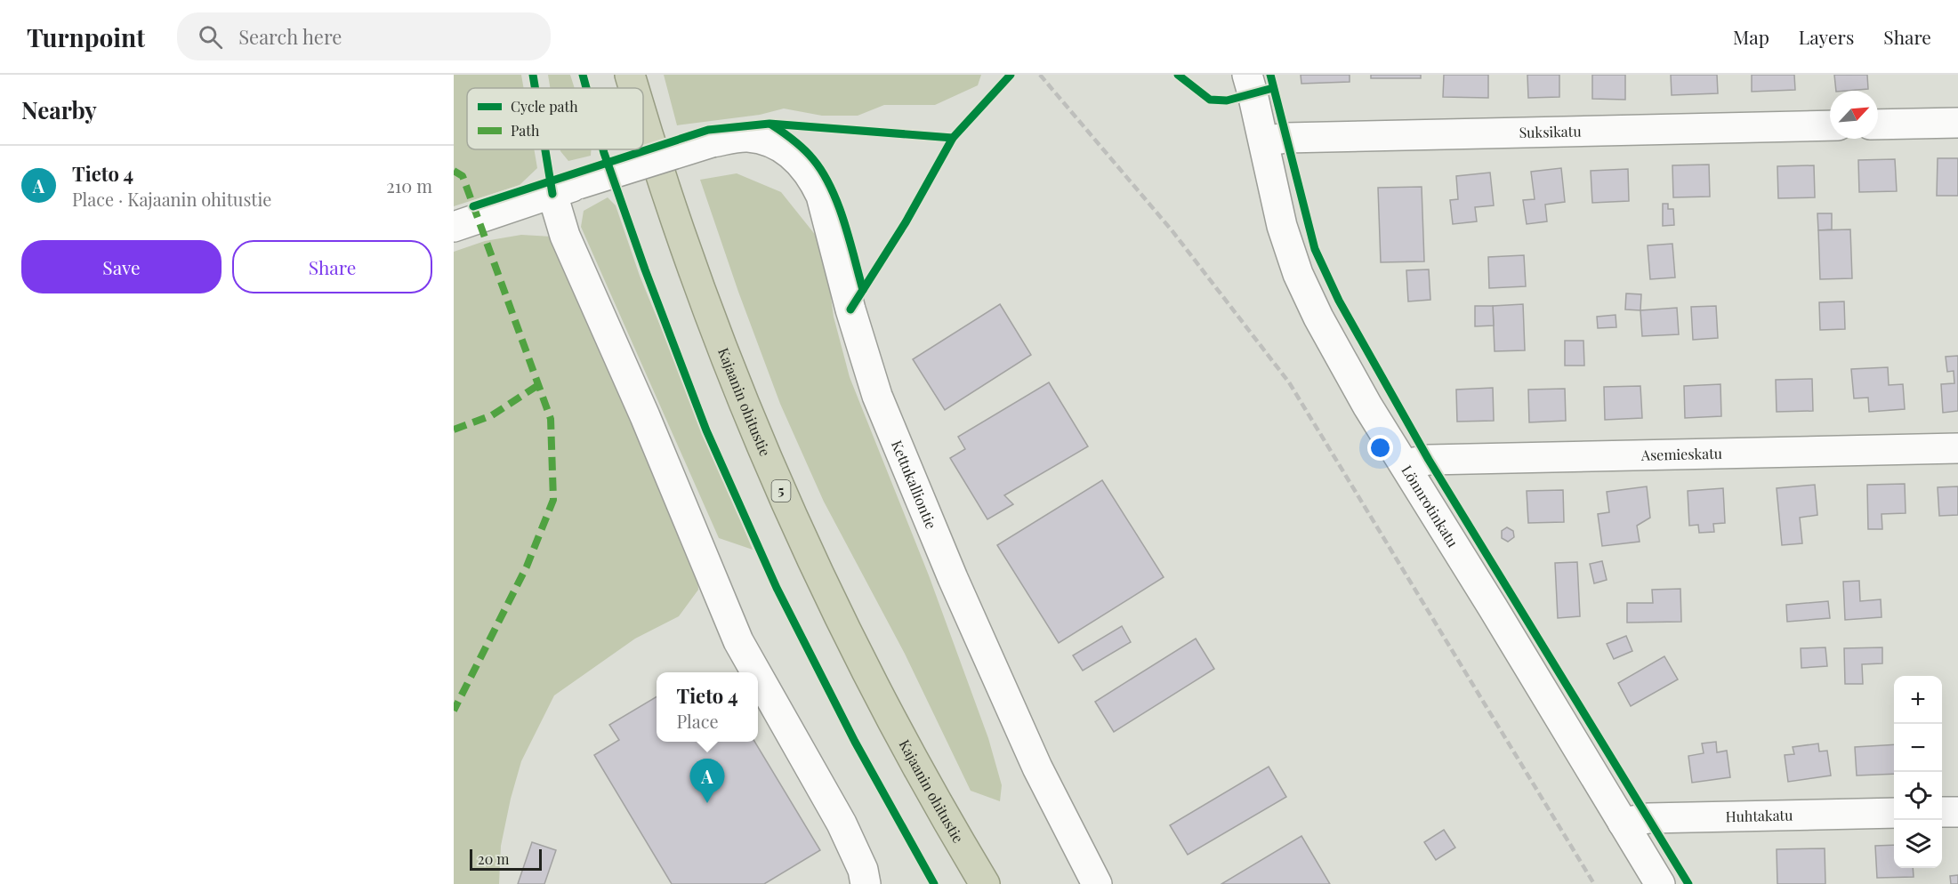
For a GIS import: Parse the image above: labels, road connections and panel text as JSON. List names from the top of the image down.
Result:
{
  "streets": {
    "highway": ["Kajaanin ohitustie", "5"],
    "street": [
      "Suksikatu",
      "Asemieskatu",
      "Kettukalliontie",
      "Lönnrotinkatu",
      "Huhtakatu"
    ]
  },
  "crossings": [
    ["Suksikatu", "Lönnrotinkatu"],
    ["Asemieskatu", "Lönnrotinkatu"],
    ["Lönnrotinkatu", "Huhtakatu"]
  ],
  "legend": ["Cycle path", "Path"],
  "scale_bar": "20 m",
  "north": "top right",
  "page": {
    "header": "Turnpoint",
    "search": "Search here",
    "nav": ["Map", "Layers", "Share"],
    "heading": "Nearby",
    "list": [
      {
        "mark": "A",
        "name": "Tieto 4",
        "note": "Place · Kajaanin ohitustie",
        "value": "210 m"
      }
    ],
    "buttons": ["Save", "Share"],
    "popup": ["Tieto 4", "Place"],
    "map_buttons": ["+", "−"],
    "pins": "A",
    "scale": "20 m"
  }
}
